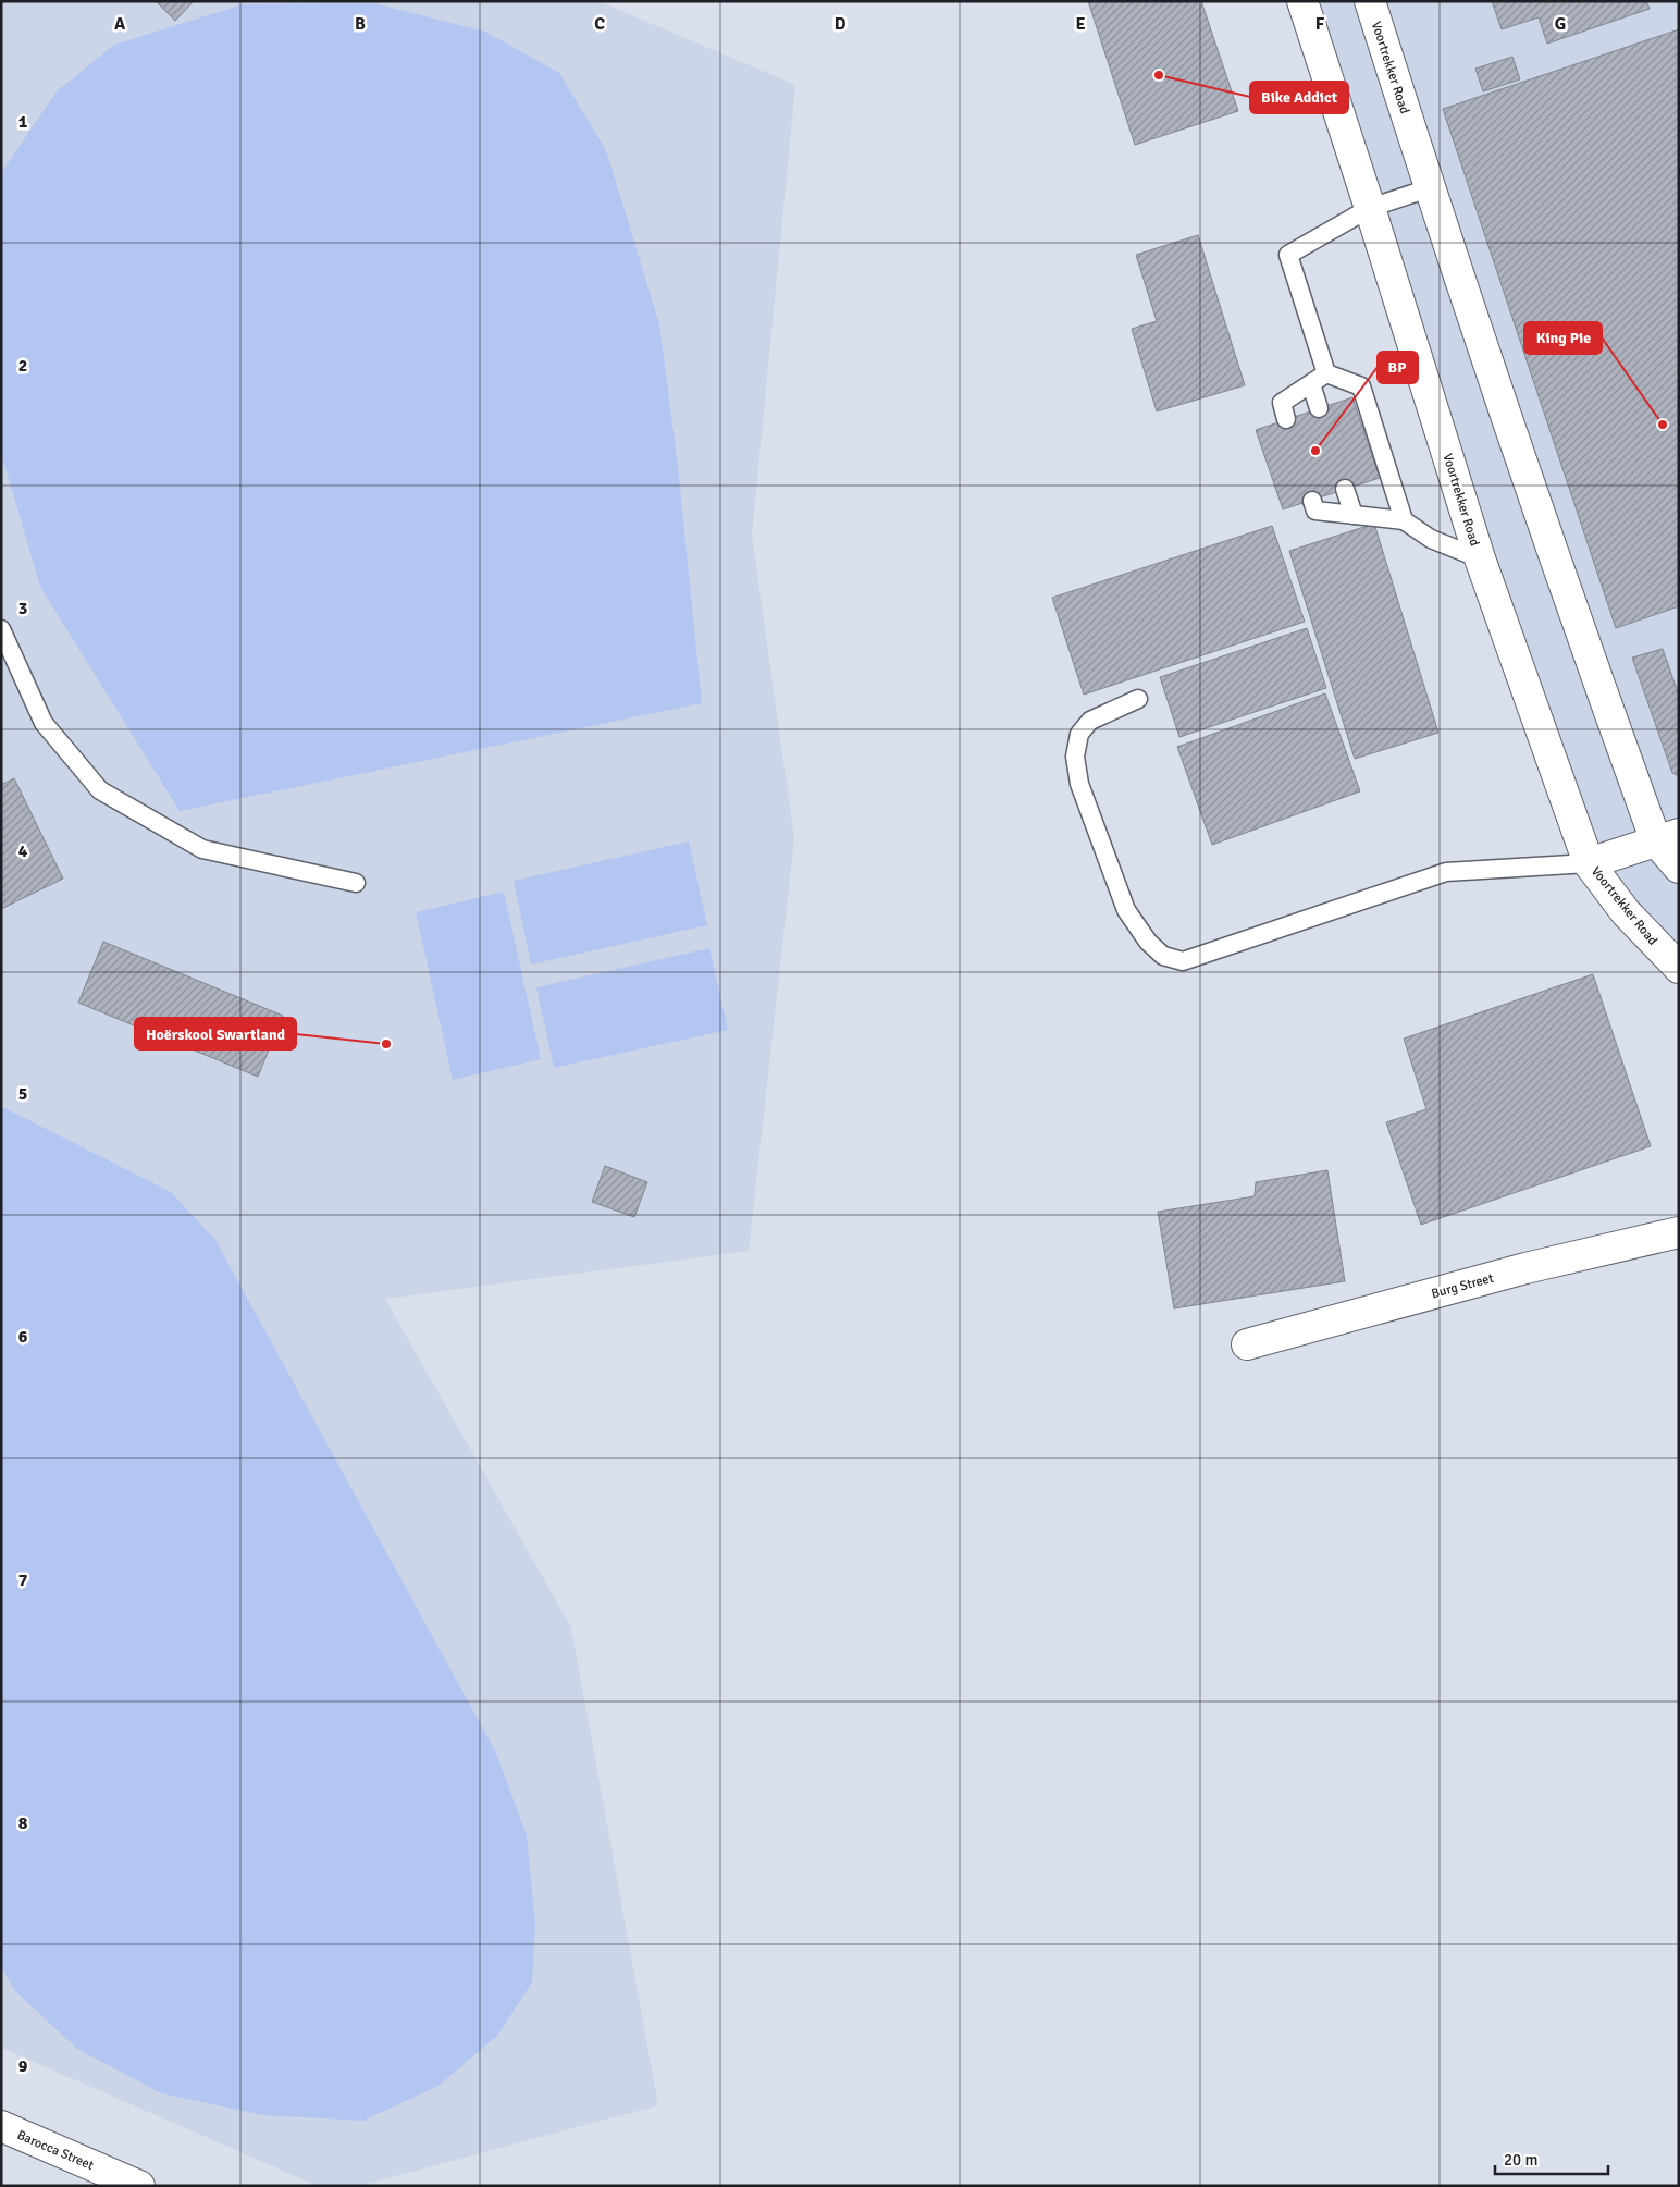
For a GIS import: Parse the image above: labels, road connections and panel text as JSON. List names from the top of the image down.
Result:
{
  "streets": {
    "main road": ["Voortrekker Road", "Burg Street", "Barocca Street"]
  },
  "places": [
    "Bike Addict",
    "King Pie",
    "BP",
    "Hoërskool Swartland"
  ],
  "scale_bar": "20 m",
  "grid": {
    "columns": [
      "A",
      "B",
      "C",
      "D",
      "E",
      "F",
      "G"
    ],
    "rows": [
      "1",
      "2",
      "3",
      "4",
      "5",
      "6",
      "7",
      "8",
      "9"
    ]
  }
}
